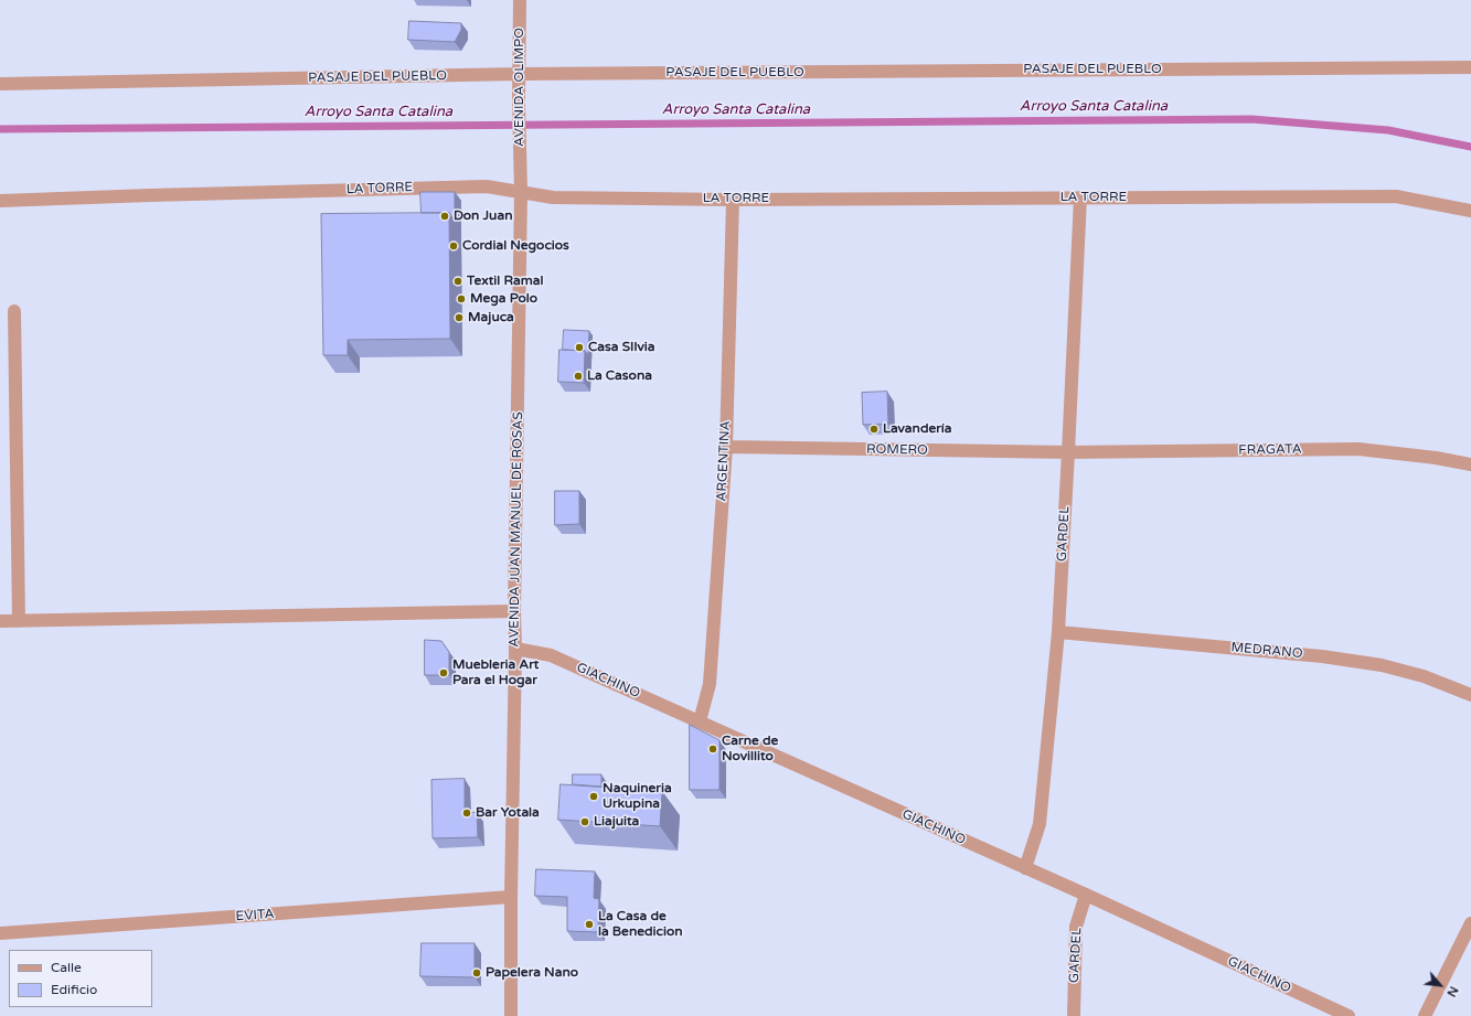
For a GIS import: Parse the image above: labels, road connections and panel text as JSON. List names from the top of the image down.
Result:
{
  "streets": {
    "street": [
      "PASAJE DEL PUEBLO",
      "AVENIDA OLIMPO",
      "LA TORRE",
      "ROMERO",
      "FRAGATA",
      "ARGENTINA",
      "AVENIDA JUAN MANUEL DE ROSAS",
      "GARDEL",
      "MEDRANO",
      "GIACHINO",
      "EVITA"
    ]
  },
  "crossings": [
    ["PASAJE DEL PUEBLO", "AVENIDA OLIMPO"],
    ["AVENIDA OLIMPO", "AVENIDA JUAN MANUEL DE ROSAS"],
    ["LA TORRE", "ARGENTINA"],
    ["LA TORRE", "AVENIDA JUAN MANUEL DE ROSAS"],
    ["LA TORRE", "GARDEL"],
    ["ROMERO", "FRAGATA"],
    ["ROMERO", "ARGENTINA"],
    ["ROMERO", "GARDEL"],
    ["FRAGATA", "GARDEL"],
    ["ARGENTINA", "GIACHINO"],
    ["AVENIDA JUAN MANUEL DE ROSAS", "GIACHINO"],
    ["AVENIDA JUAN MANUEL DE ROSAS", "EVITA"],
    ["GARDEL", "MEDRANO"],
    ["GARDEL", "GIACHINO"]
  ],
  "water": ["Arroyo Santa Catalina"],
  "places": [
    "Don Juan",
    "Cordial Negocios",
    "Textil Ramal",
    "Mega Polo",
    "Majuca",
    "Casa SIlvia",
    "La Casona",
    "Lavandería",
    "Muebleria Art Para el Hogar",
    "Carne de Novillito",
    "Naquineria Urkupina",
    "Bar Yotala",
    "Liajuita",
    "La Casa de la Benedicion",
    "Papelera Nano"
  ],
  "legend": ["Calle", "Edificio"],
  "north": "bottom right"
}
